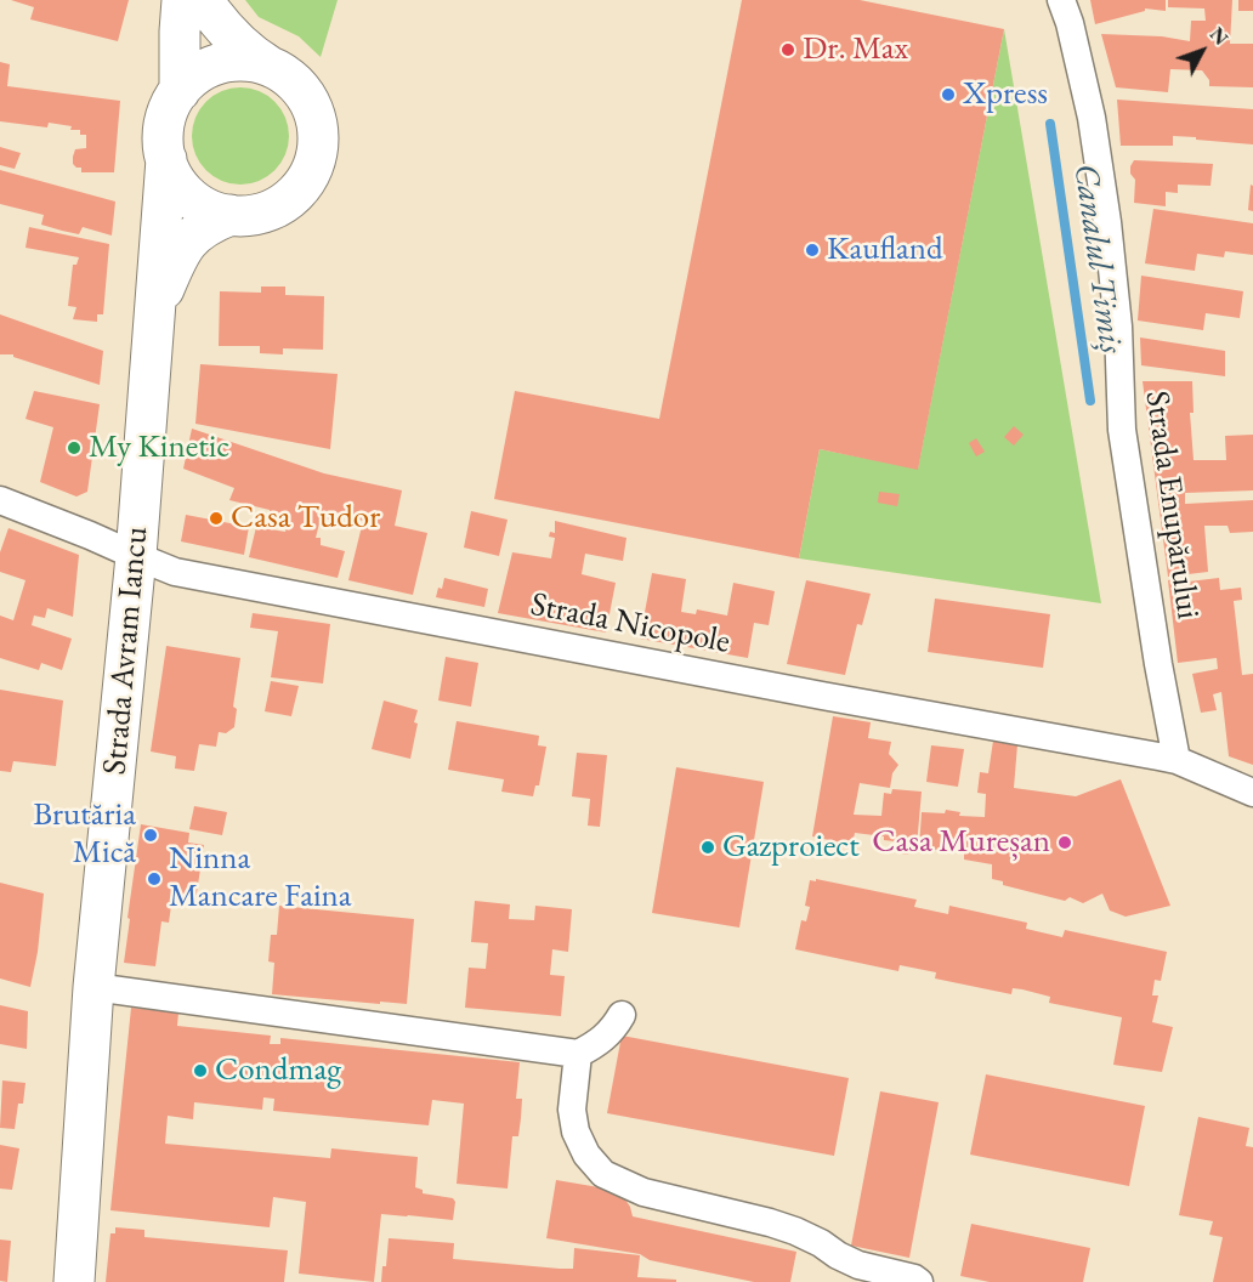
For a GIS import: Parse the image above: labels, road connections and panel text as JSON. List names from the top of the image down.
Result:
{
  "streets": {
    "street": ["Strada Enupărului", "Strada Nicopole", "Strada Avram Iancu"]
  },
  "crossings": [
    ["Strada Enupărului", "Strada Nicopole"],
    ["Strada Nicopole", "Strada Avram Iancu"]
  ],
  "water": ["Canalul Timiș"],
  "places": [
    "Dr. Max",
    "Xpress",
    "Kaufland",
    "My Kinetic",
    "Casa Tudor",
    "Brutăria Mică",
    "Casa Mureșan",
    "Gazproiect",
    "Ninna Mancare Faina",
    "Condmag"
  ],
  "north": "top right"
}
